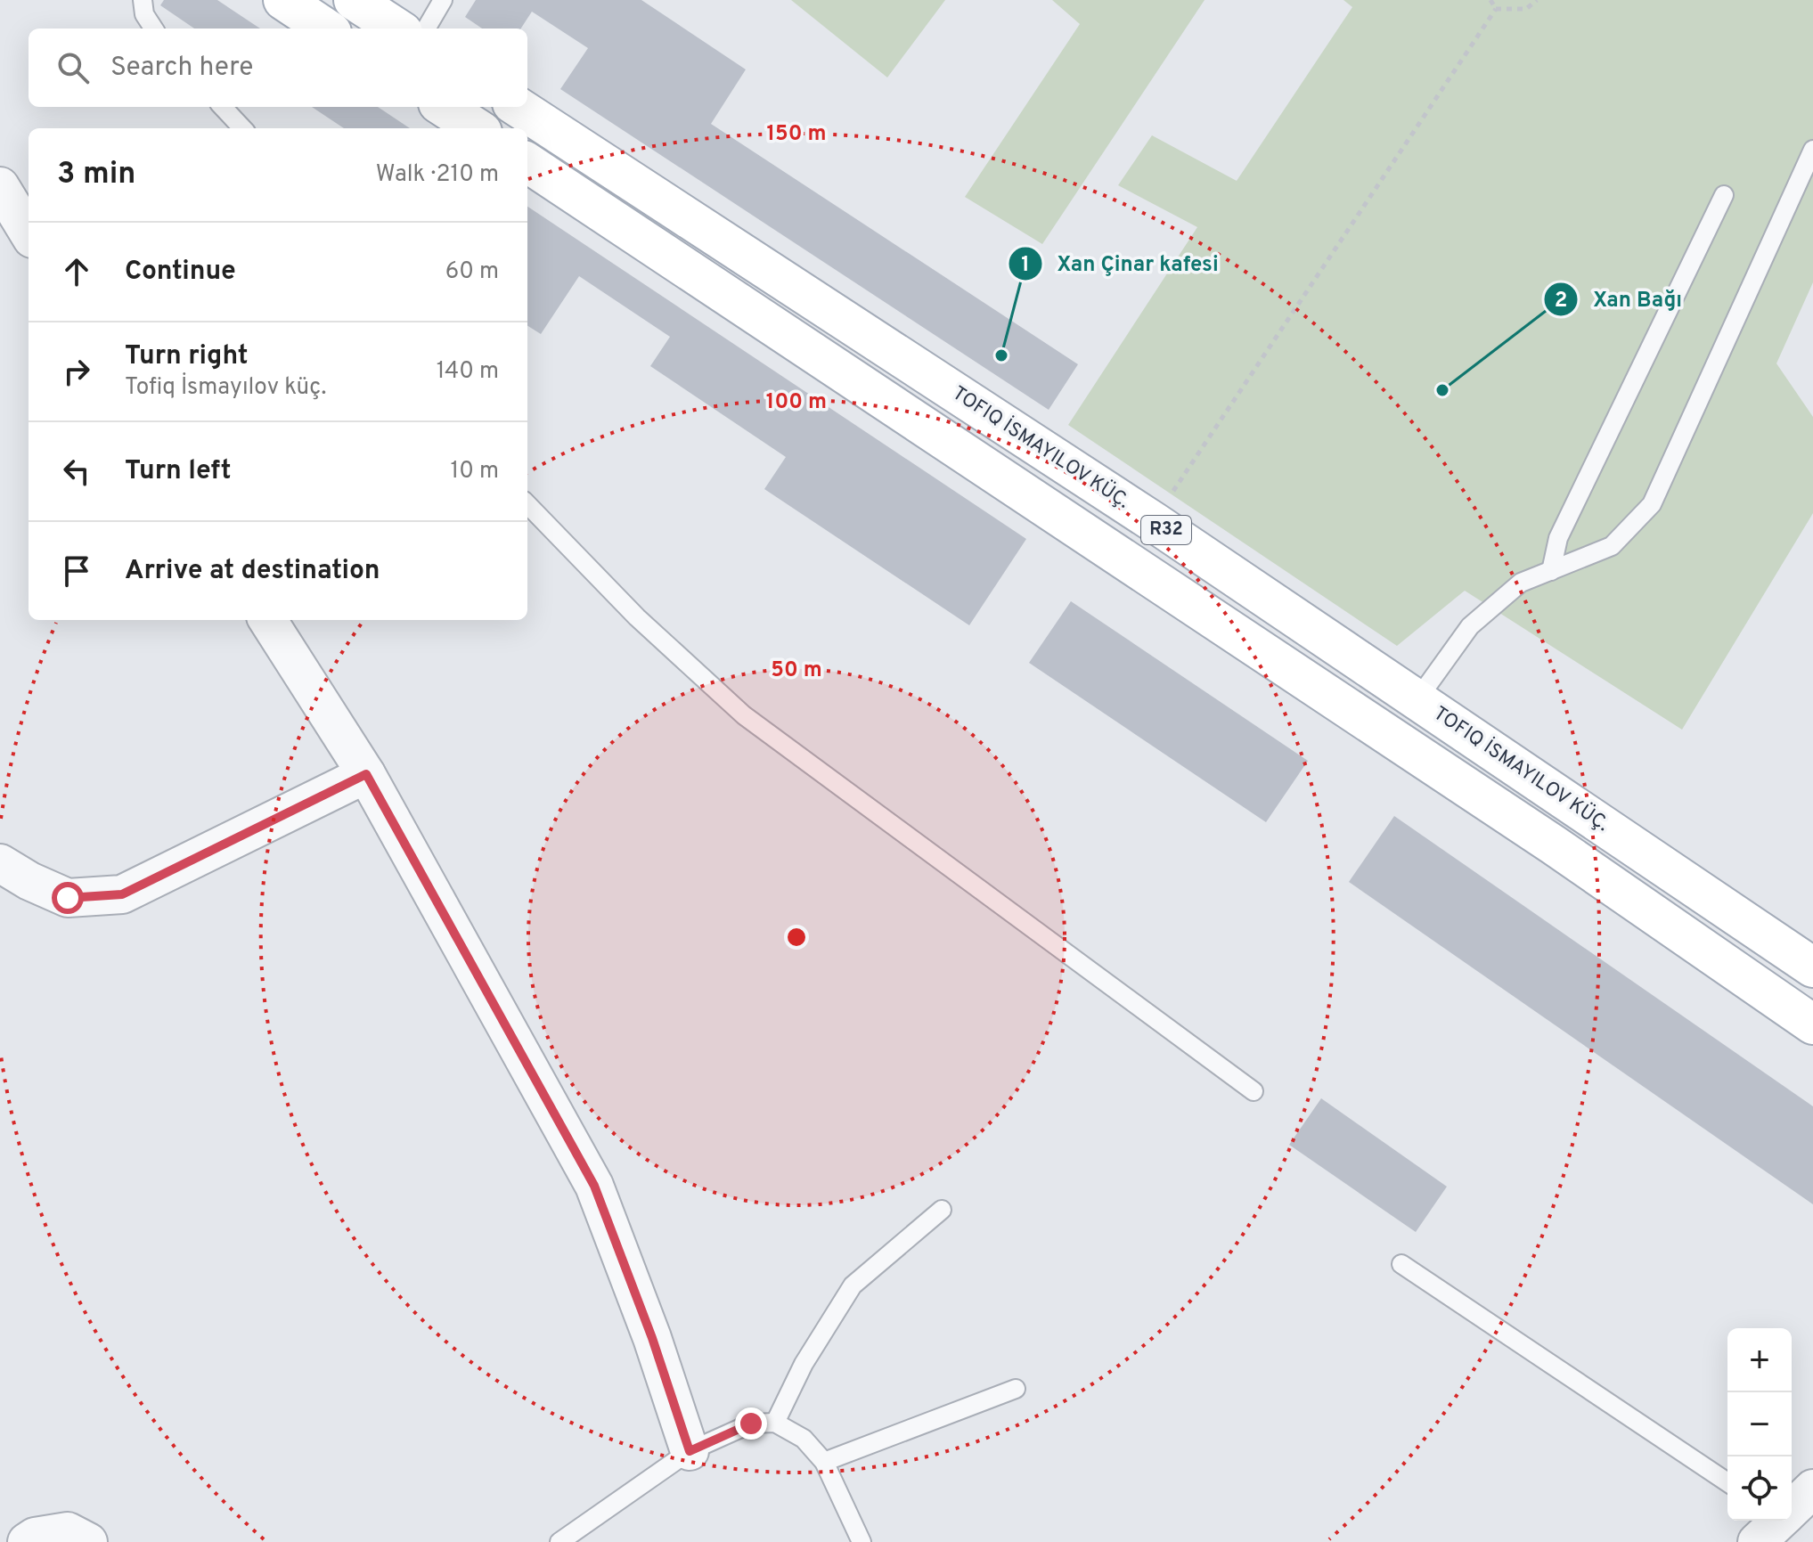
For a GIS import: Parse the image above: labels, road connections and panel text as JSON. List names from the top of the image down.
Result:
{
  "streets": {
    "main road": ["R32"]
  },
  "places": ["Xan Çinar kafesi", "Xan Bağı"],
  "page": {
    "search": "Search here",
    "heading": ["3 min", "Walk · 210 m"],
    "list": [
      ["Continue", "60 m"],
      ["Turn right", "Tofiq İsmayılov küç.", "140 m"],
      ["Turn left", "10 m"],
      "Arrive at destination"
    ],
    "map_buttons": ["+", "−"]
  },
  "rings": ["150 m", "100 m", "50 m"]
}
